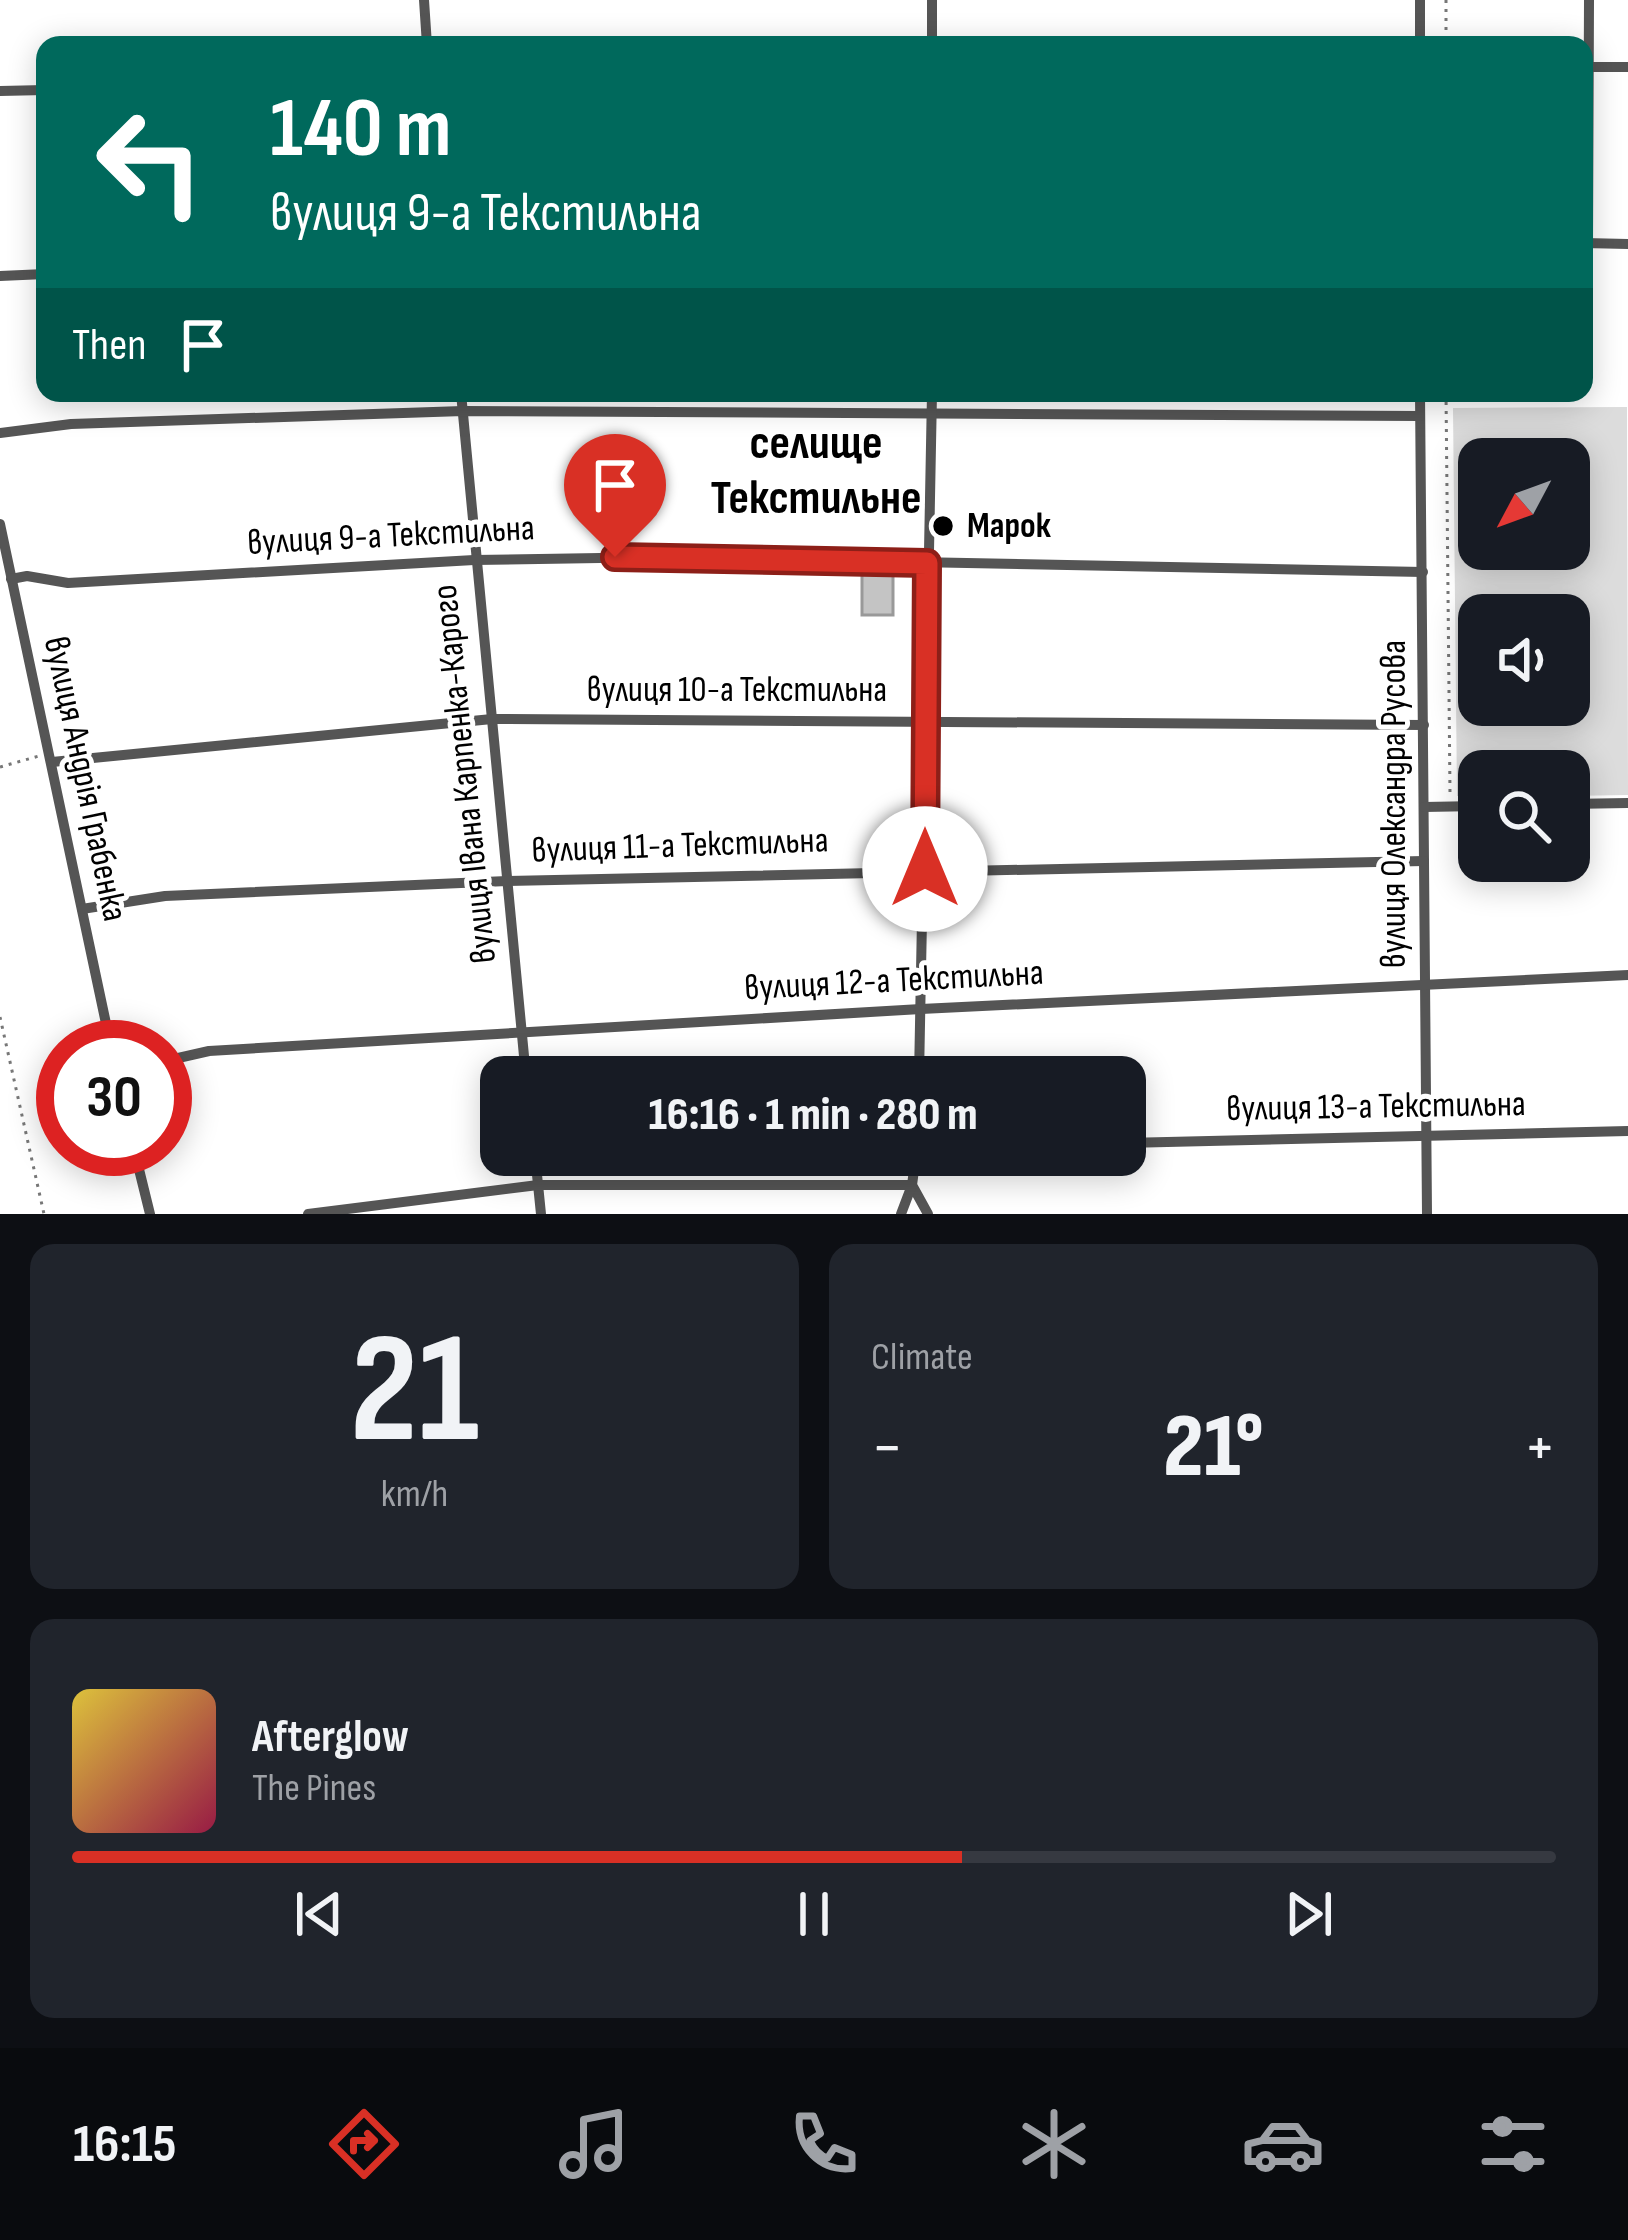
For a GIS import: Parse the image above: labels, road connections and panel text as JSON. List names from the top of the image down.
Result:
{
  "streets": {
    "street": [
      "вулиця 9-а Текстильна",
      "вулиця 10-а Текстильна",
      "вулиця Івана Карпенка-Карого",
      "вулиця Андрія Грабенка",
      "вулиця Олександра Русова",
      "вулиця 11-а Текстильна",
      "вулиця 12-а Текстильна",
      "вулиця 13-а Текстильна"
    ]
  },
  "crossings": [
    ["вулиця 9-а Текстильна", "вулиця Івана Карпенка-Карого"],
    ["вулиця 9-а Текстильна", "вулиця Андрія Грабенка"],
    ["вулиця 9-а Текстильна", "вулиця Олександра Русова"],
    ["вулиця 10-а Текстильна", "вулиця Івана Карпенка-Карого"],
    ["вулиця 10-а Текстильна", "вулиця Андрія Грабенка"],
    ["вулиця 10-а Текстильна", "вулиця Олександра Русова"],
    ["вулиця Івана Карпенка-Карого", "вулиця 11-а Текстильна"],
    ["вулиця Івана Карпенка-Карого", "вулиця 12-а Текстильна"],
    ["вулиця Андрія Грабенка", "вулиця 11-а Текстильна"],
    ["вулиця Олександра Русова", "вулиця 11-а Текстильна"],
    ["вулиця Олександра Русова", "вулиця 12-а Текстильна"],
    ["вулиця Олександра Русова", "вулиця 13-а Текстильна"]
  ],
  "districts": ["селище Текстильне"],
  "places": ["Марок"],
  "north": "bottom left",
  "page": {
    "turn": ["140 m", "вулиця 9-а Текстильна"],
    "then": "Then",
    "limit": "30",
    "trip": "16:16 · 1 min · 280 m",
    "tile": [
      ["21", "km/h"],
      "Climate"
    ],
    "heat": ["−", "21°", "+"],
    "song": ["Afterglow", "The Pines"],
    "tabs": "16:15"
  }
}
